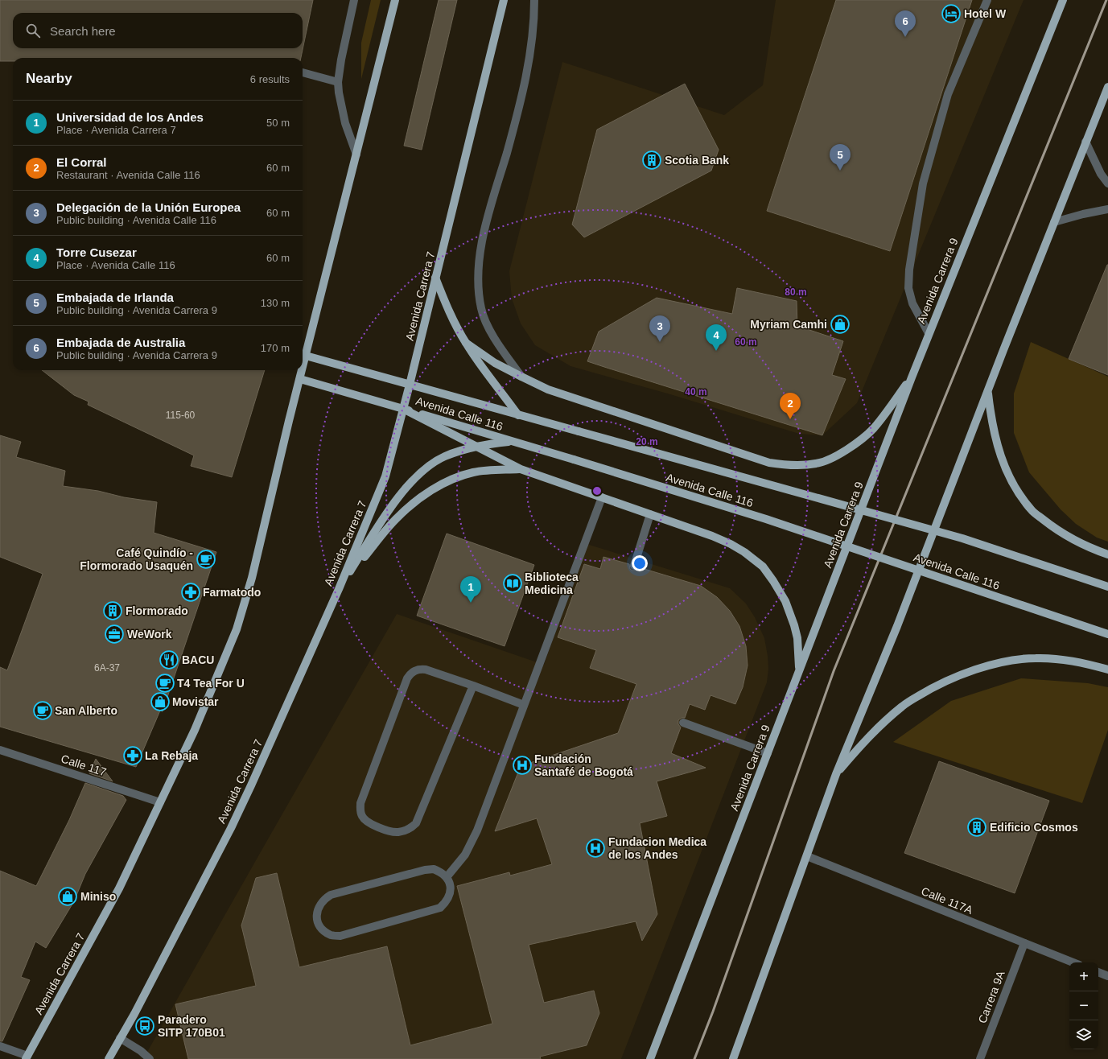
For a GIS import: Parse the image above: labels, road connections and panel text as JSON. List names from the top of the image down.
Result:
{
  "streets": {
    "main road": ["Avenida Carrera 9", "Avenida Carrera 7", "Avenida Calle 116"],
    "street": ["Calle 117", "Calle 117A", "Carrera 9A"]
  },
  "crossings": [
    ["Avenida Carrera 7", "Avenida Calle 116"],
    ["Avenida Carrera 7", "Calle 117"],
    ["Calle 117A", "Carrera 9A"]
  ],
  "places": {
    "hotel": ["Hotel W"],
    "building": ["Scotia Bank", "Flormorado", "Edificio Cosmos"],
    "shop": ["Myriam Camhi", "Movistar", "Miniso"],
    "cafe": ["Café Quindío - Flormorado Usaquén", "T4 Tea For U", "San Alberto"],
    "library": ["Biblioteca Medicina"],
    "pharmacy": ["Farmatodo", "La Rebaja"],
    "office": ["WeWork"],
    "restaurant": ["BACU"],
    "hospital": ["Fundación Santafé de Bogotá", "Fundacion Medica de los Andes"],
    "bus stop": ["Paradero SITP 170B01"]
  },
  "house_numbers": ["115-60", "6A-37"],
  "page": {
    "pins": [
      "6",
      "5",
      "3",
      "4",
      "2",
      "1"
    ],
    "search": "Search here",
    "heading": ["Nearby", "6 results"],
    "list": [
      {
        "mark": "1",
        "name": "Universidad de los Andes",
        "note": "Place · Avenida Carrera 7",
        "value": "50 m"
      },
      {
        "mark": "2",
        "name": "El Corral",
        "note": "Restaurant · Avenida Calle 116",
        "value": "60 m"
      },
      {
        "mark": "3",
        "name": "Delegación de la Unión Europea",
        "note": "Public building · Avenida Calle 116",
        "value": "60 m"
      },
      {
        "mark": "4",
        "name": "Torre Cusezar",
        "note": "Place · Avenida Calle 116",
        "value": "60 m"
      },
      {
        "mark": "5",
        "name": "Embajada de Irlanda",
        "note": "Public building · Avenida Carrera 9",
        "value": "130 m"
      },
      {
        "mark": "6",
        "name": "Embajada de Australia",
        "note": "Public building · Avenida Carrera 9",
        "value": "170 m"
      }
    ],
    "map_buttons": ["+", "−"]
  },
  "rings": [
    "80 m",
    "60 m",
    "40 m",
    "20 m"
  ]
}
